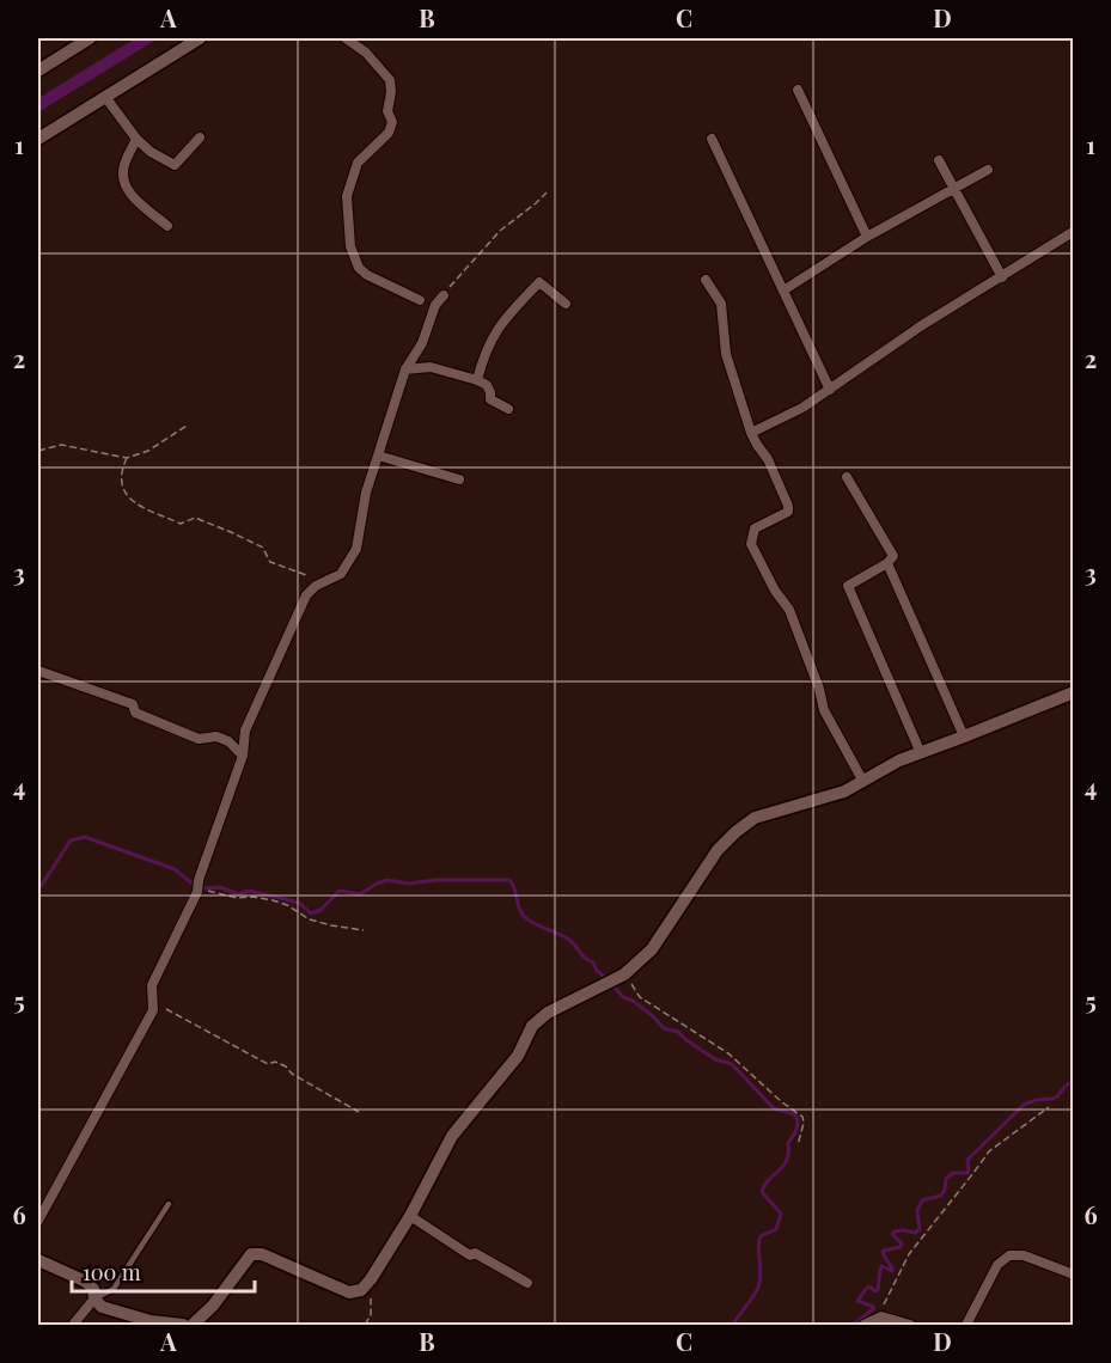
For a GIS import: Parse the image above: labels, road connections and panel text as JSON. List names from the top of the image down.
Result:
{
  "scale_bar": "100 m",
  "grid": {
    "columns": [
      "A",
      "B",
      "C",
      "D"
    ],
    "rows": [
      "1",
      "2",
      "3",
      "4",
      "5",
      "6"
    ]
  }
}
